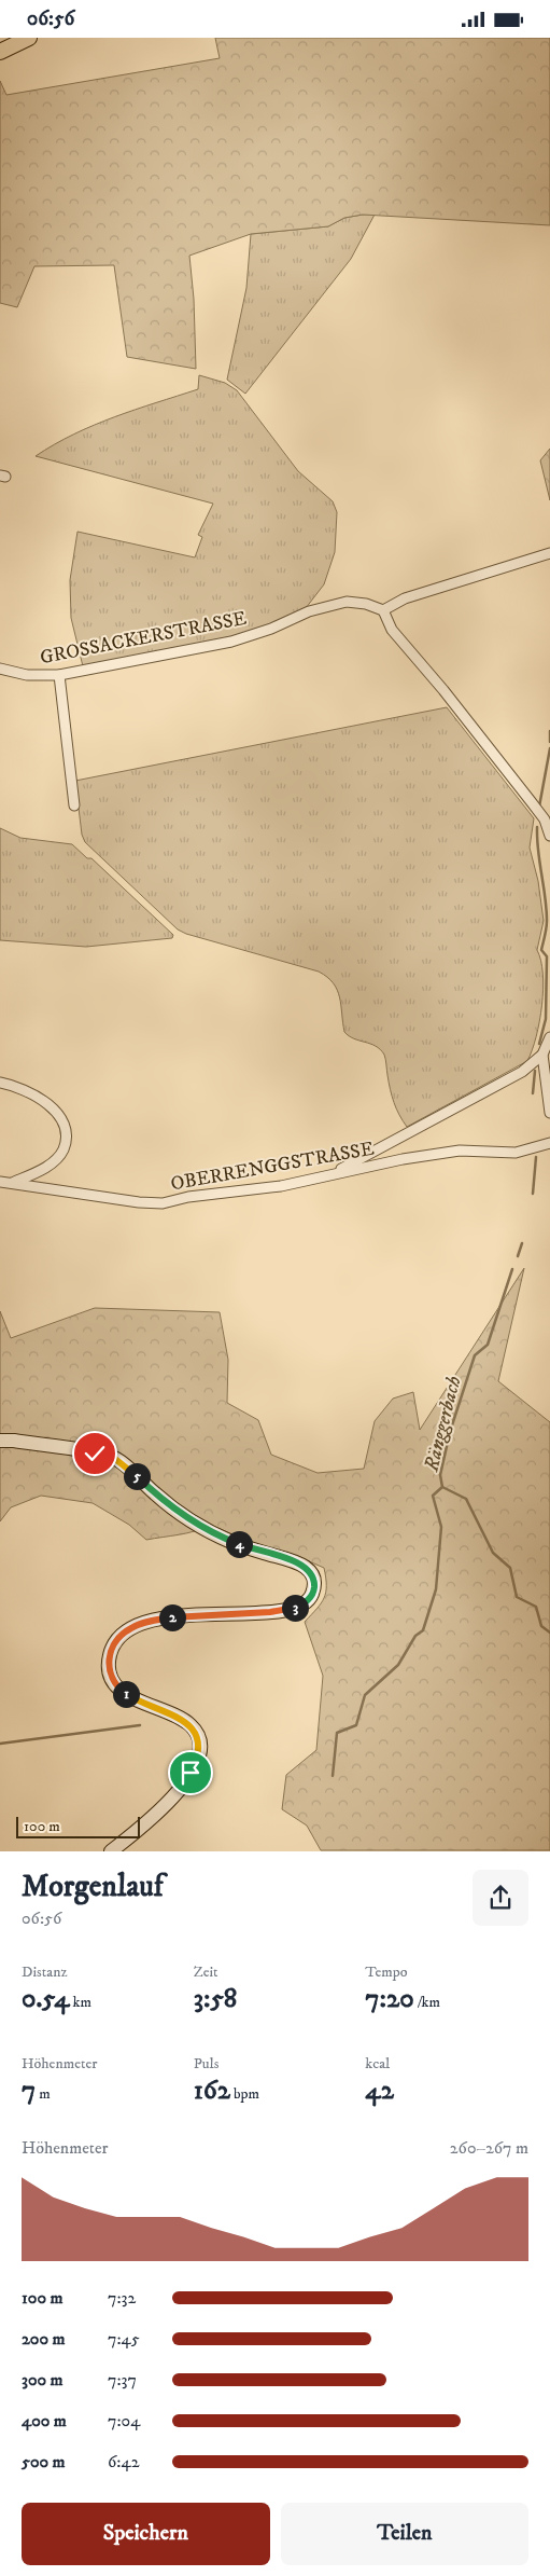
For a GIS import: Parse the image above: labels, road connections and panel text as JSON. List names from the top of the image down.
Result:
{
  "streets": {
    "street": ["GROSSACKERSTRASSE", "OBERRENGGSTRASSE"]
  },
  "water": ["Ränggerbach"],
  "scale_bar": "100 m",
  "page": {
    "status": "06:56",
    "pins": [
      "5",
      "4",
      "3",
      "2",
      "1"
    ],
    "scale": "100 m",
    "heading": ["Morgenlauf", "06:56"],
    "stats": [
      ["Distanz", "0.54 km"],
      ["Zeit", "3:58"],
      ["Tempo", "7:20 /km"],
      ["Höhenmeter", "7 m"],
      ["Puls", "162 bpm"],
      ["kcal", "42"]
    ],
    "chart": ["Höhenmeter", "260–267 m"],
    "list": [
      {
        "name": "100 m",
        "note": "7:32"
      },
      {
        "name": "200 m",
        "note": "7:45"
      },
      {
        "name": "300 m",
        "note": "7:37"
      },
      {
        "name": "400 m",
        "note": "7:04"
      },
      {
        "name": "500 m",
        "note": "6:42"
      }
    ],
    "buttons": ["Speichern", "Teilen"]
  }
}
